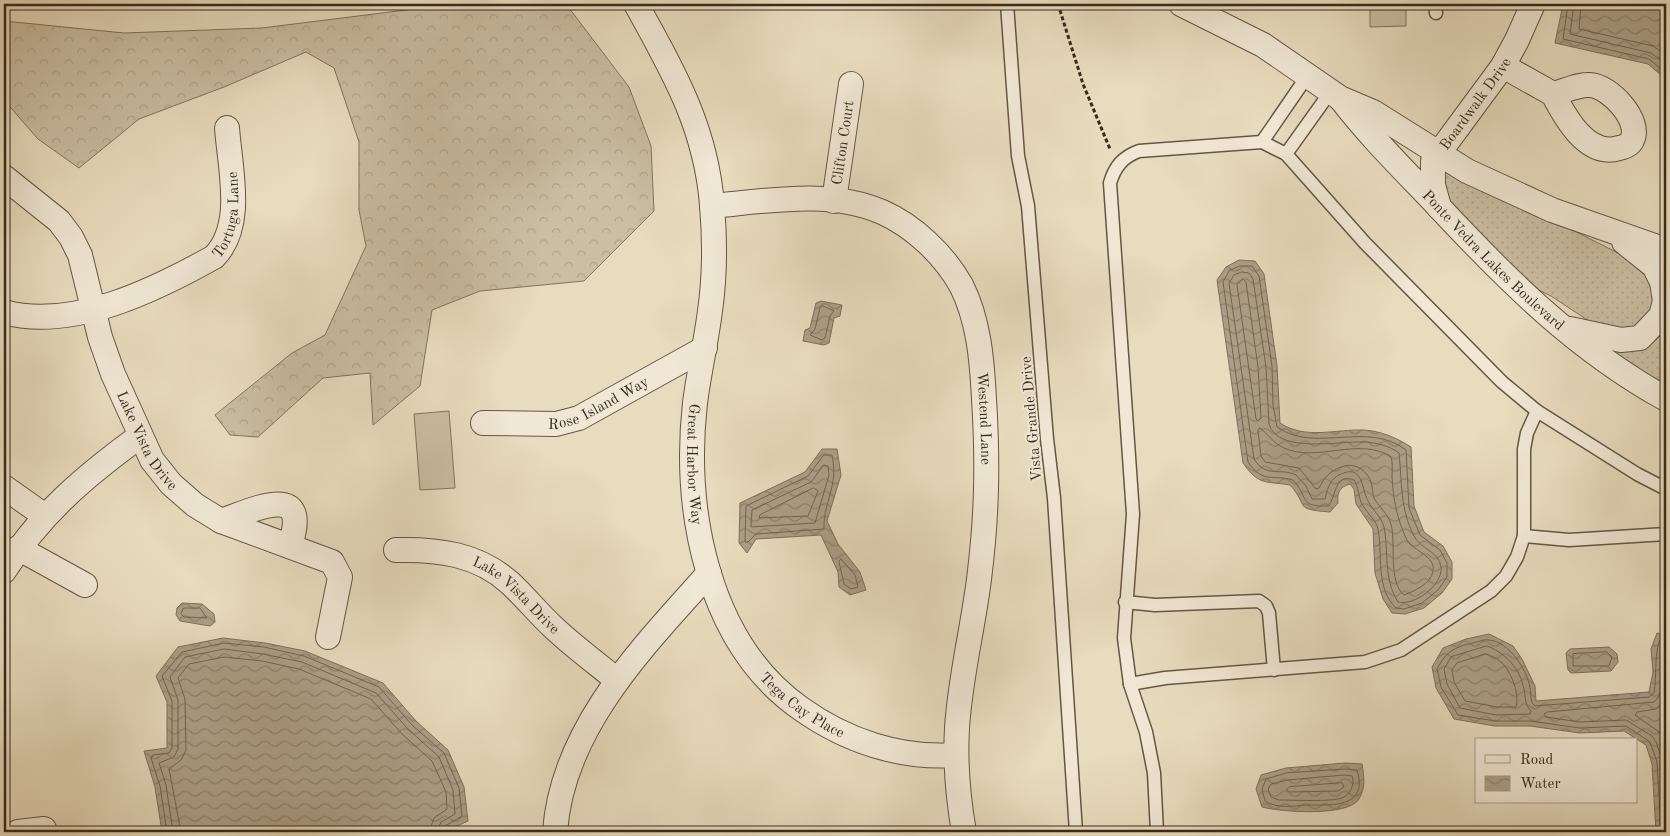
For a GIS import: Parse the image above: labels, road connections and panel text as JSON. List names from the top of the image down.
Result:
{
  "streets": {
    "street": [
      "Boardwalk Drive",
      "Clifton Court",
      "Tortuga Lane",
      "Ponte Vedra Lakes Boulevard",
      "Rose Island Way",
      "Westend Lane",
      "Lake Vista Drive",
      "Great Harbor Way",
      "Tega Cay Place"
    ],
    "lane": ["Vista Grande Drive"]
  },
  "crossings": [
    ["Boardwalk Drive", "Ponte Vedra Lakes Boulevard"],
    ["Clifton Court", "Westend Lane"],
    ["Tortuga Lane", "Lake Vista Drive"],
    ["Rose Island Way", "Great Harbor Way"],
    ["Westend Lane", "Great Harbor Way"],
    ["Westend Lane", "Tega Cay Place"],
    ["Great Harbor Way", "Tega Cay Place"]
  ],
  "legend": ["Road", "Water"]
}
